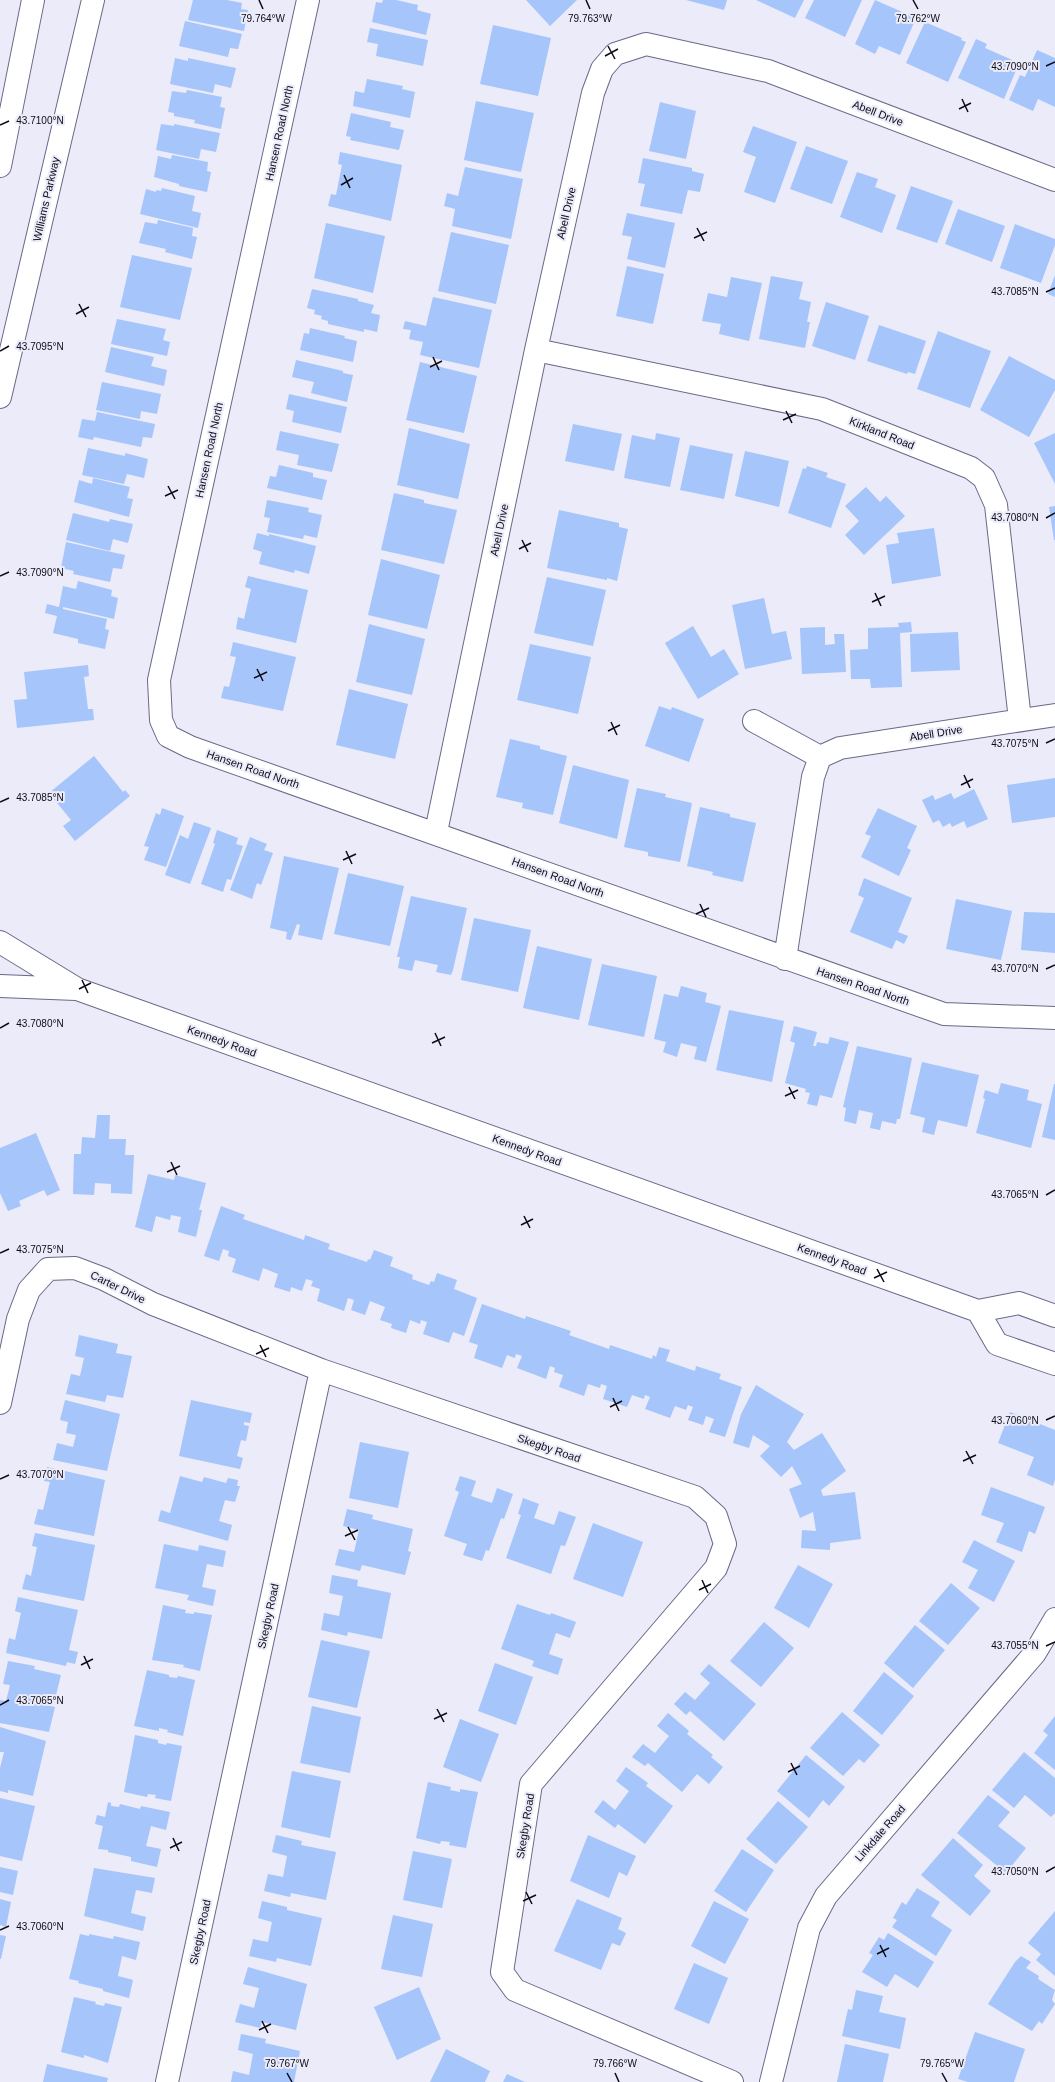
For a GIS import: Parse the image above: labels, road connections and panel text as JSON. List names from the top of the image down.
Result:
{
  "streets": {
    "street": [
      "Abell Drive",
      "Hansen Road North",
      "Williams Parkway",
      "Kirkland Road",
      "Kennedy Road",
      "Carter Drive",
      "Skegby Road",
      "Linkdale Road"
    ]
  },
  "crossings": [
    ["Abell Drive", "Hansen Road North"],
    ["Abell Drive", "Kirkland Road"],
    ["Carter Drive", "Skegby Road"]
  ],
  "coordinates": [
    "79.764°W",
    "79.763°W",
    "79.762°W",
    "43.7090°N",
    "43.7100°N",
    "43.7085°N",
    "43.7095°N",
    "43.7080°N",
    "43.7075°N",
    "43.7070°N",
    "43.7065°N",
    "43.7060°N",
    "43.7055°N",
    "43.7050°N",
    "79.767°W",
    "79.766°W",
    "79.765°W"
  ]
}
